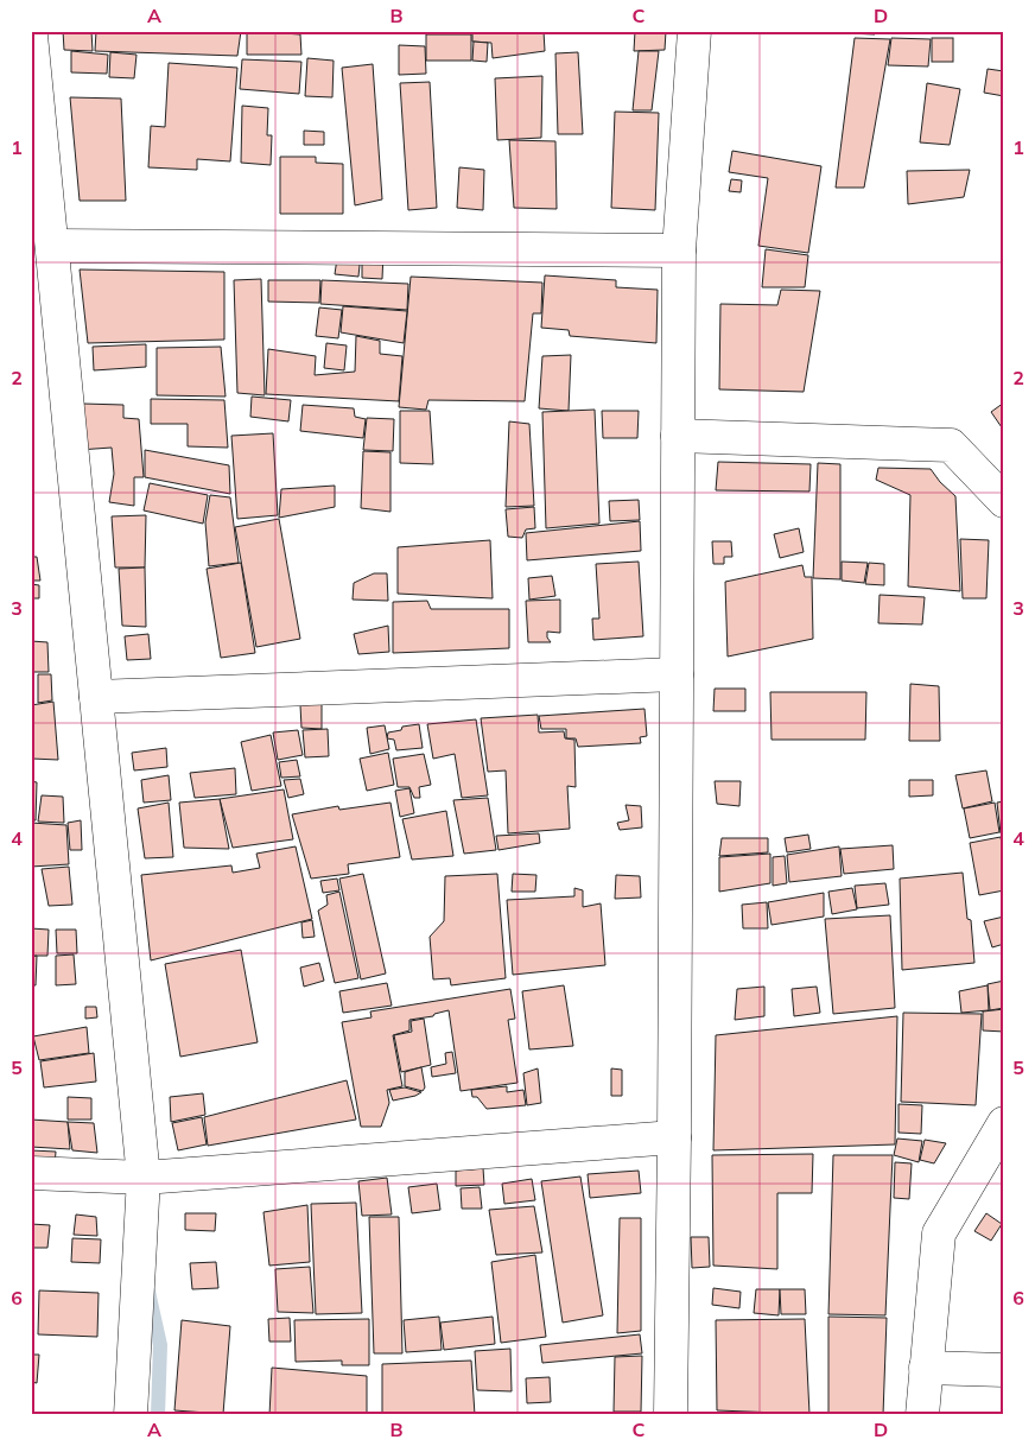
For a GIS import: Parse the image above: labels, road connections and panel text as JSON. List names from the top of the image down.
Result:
{
  "grid": {
    "columns": [
      "A",
      "B",
      "C",
      "D"
    ],
    "rows": [
      "1",
      "2",
      "3",
      "4",
      "5",
      "6"
    ]
  }
}
